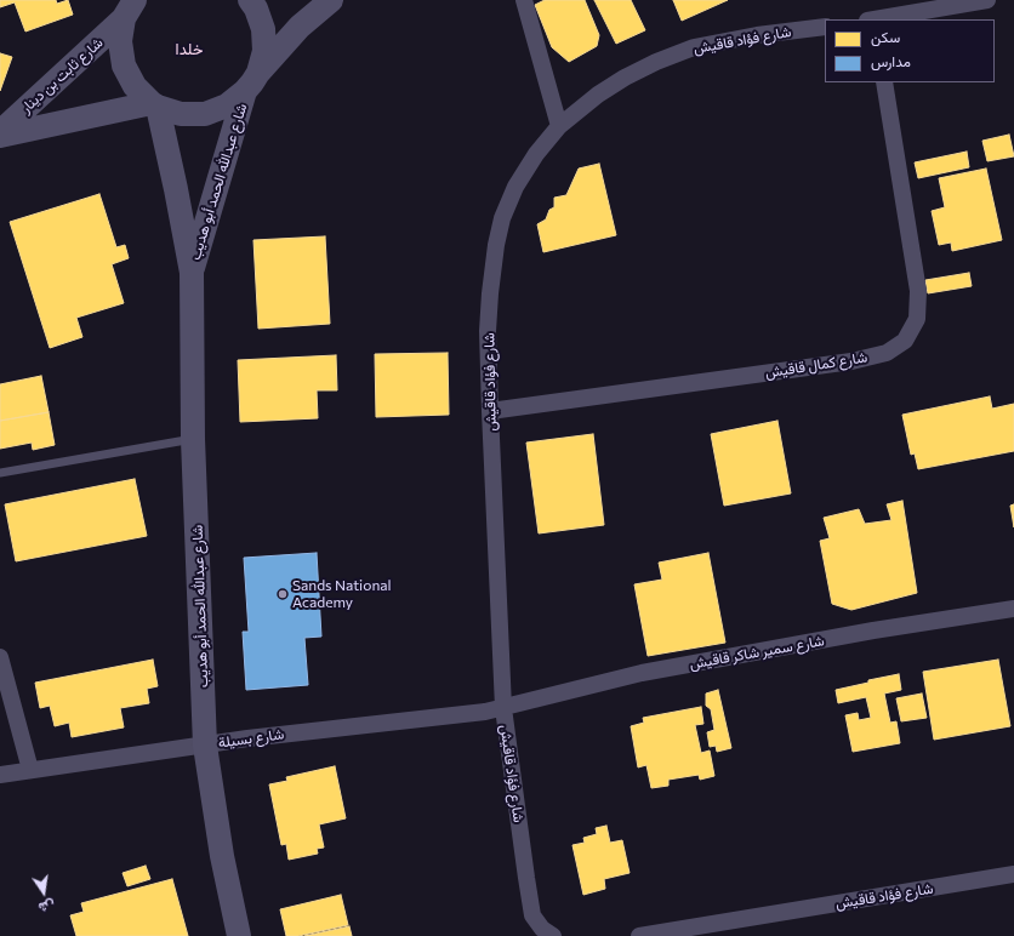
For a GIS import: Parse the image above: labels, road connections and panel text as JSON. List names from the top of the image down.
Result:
{
  "streets": {
    "street": [
      "شارع فؤاد قاقيش",
      "شارع ثابت بن دينار",
      "شارع عبدالله الحمد أبو هديب",
      "شارع كمال قاقيش",
      "شارع سمير شاكر قاقيش",
      "شارع بسيلة"
    ]
  },
  "crossings": [
    ["شارع فؤاد قاقيش", "شارع كمال قاقيش"],
    ["شارع فؤاد قاقيش", "شارع سمير شاكر قاقيش"],
    ["شارع فؤاد قاقيش", "شارع بسيلة"],
    ["شارع ثابت بن دينار", "شارع عبدالله الحمد أبو هديب"],
    ["شارع عبدالله الحمد أبو هديب", "شارع بسيلة"],
    ["شارع سمير شاكر قاقيش", "شارع بسيلة"]
  ],
  "districts": ["خلدا"],
  "places": ["Sands National Academy"],
  "legend": ["سكن", "مدارس"],
  "north": "bottom"
}
